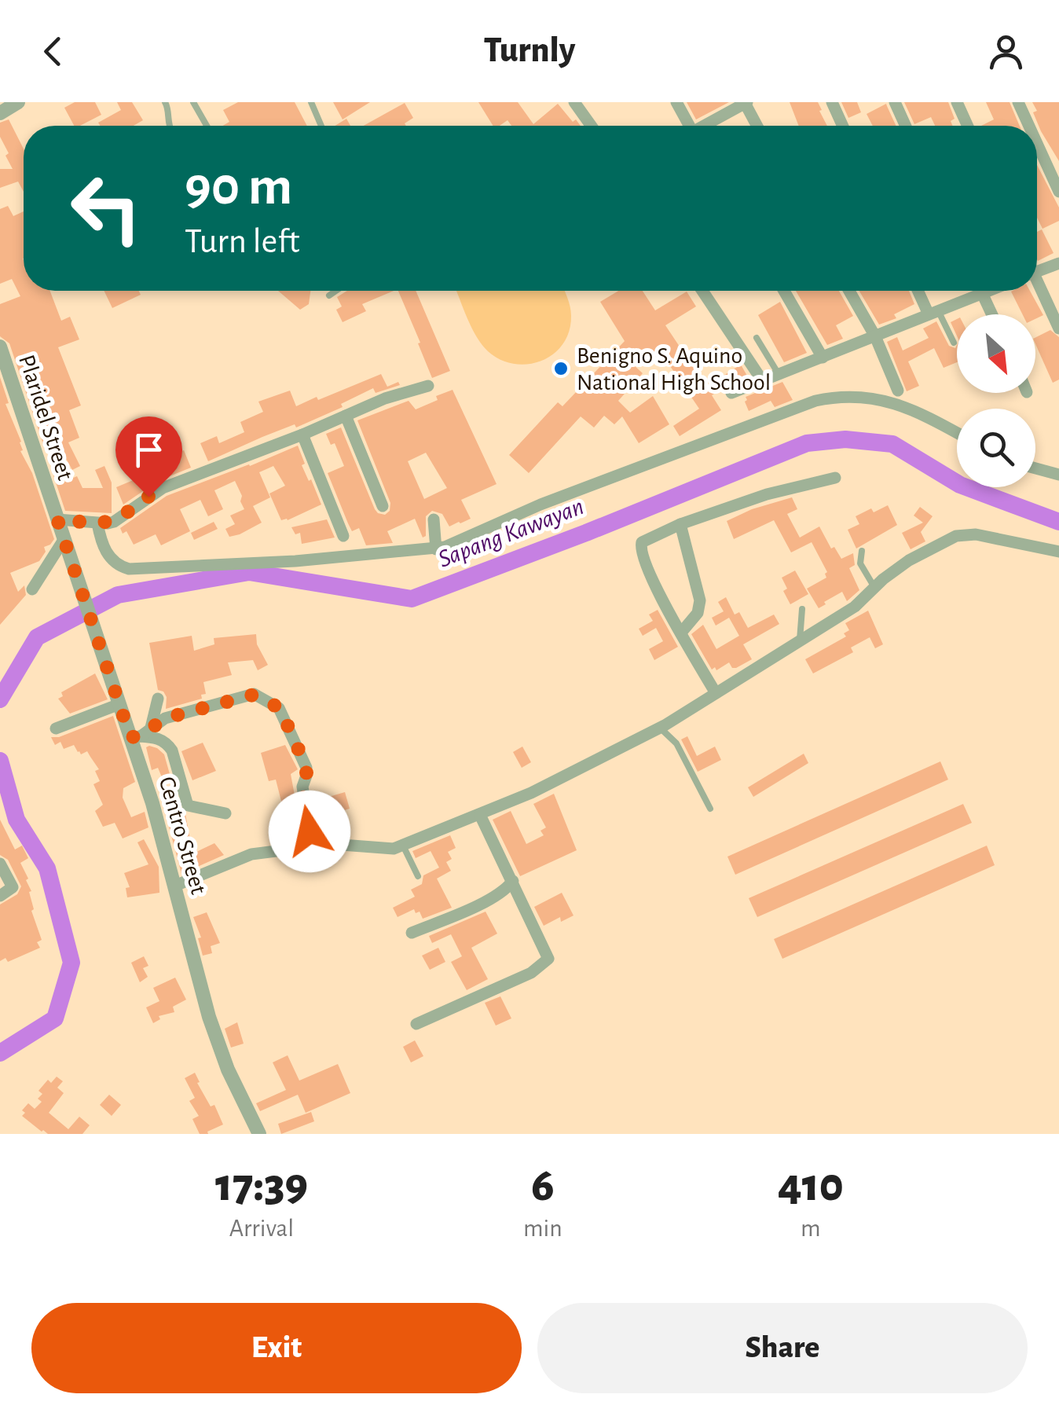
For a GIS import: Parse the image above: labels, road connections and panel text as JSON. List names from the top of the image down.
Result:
{
  "streets": {
    "street": ["Plaridel Street", "Centro Street"]
  },
  "crossings": [
    ["Plaridel Street", "Centro Street"]
  ],
  "water": ["Sapang Kawayan"],
  "places": ["Benigno S. Aquino National High School"],
  "north": "bottom right",
  "page": {
    "header": "Turnly",
    "turn": ["90 m", "Turn left"],
    "eta": [
      "17:39",
      "Arrival",
      "6",
      "min",
      "410",
      "m"
    ],
    "buttons": ["Exit", "Share"]
  }
}
